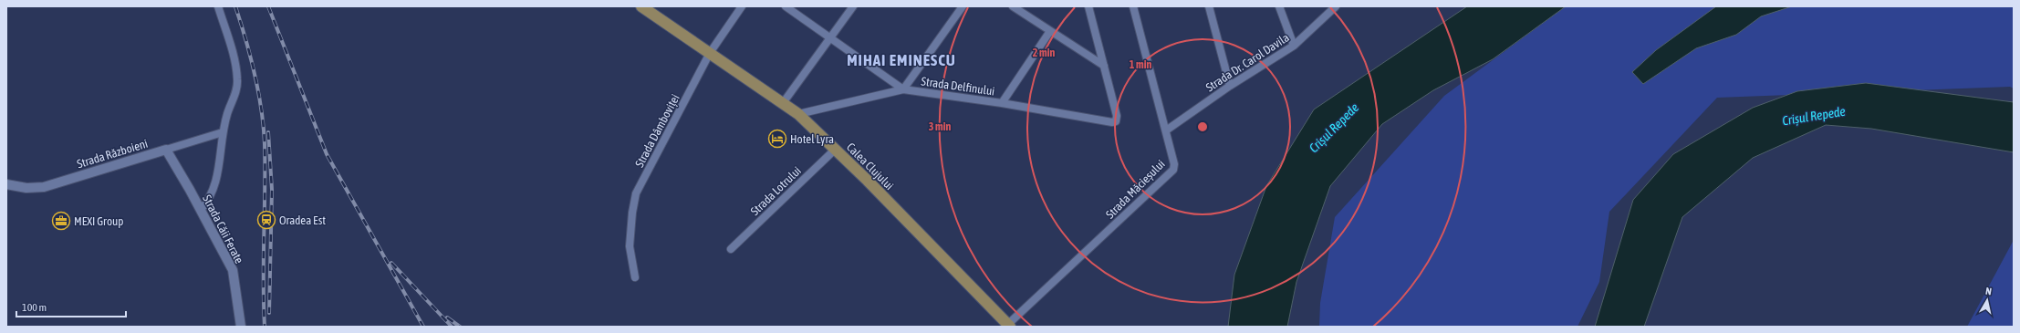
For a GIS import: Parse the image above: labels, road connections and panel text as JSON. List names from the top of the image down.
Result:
{
  "streets": {
    "main road": ["Calea Clujului"],
    "street": [
      "Strada Dr. Carol Davila",
      "Strada Delfinului",
      "Strada Dâmboviței",
      "Strada Războieni",
      "Strada Măcieșului",
      "Strada Lotrului",
      "Strada Căii Ferate"
    ]
  },
  "crossings": [
    ["Strada Dr. Carol Davila", "Strada Măcieșului"],
    ["Strada Delfinului", "Calea Clujului"],
    ["Strada Dâmboviței", "Calea Clujului"],
    ["Strada Războieni", "Strada Căii Ferate"],
    ["Calea Clujului", "Strada Măcieșului"],
    ["Calea Clujului", "Strada Lotrului"]
  ],
  "districts": ["MIHAI EMINESCU"],
  "water": ["Crișul Repede"],
  "places": {
    "hotel": ["Hotel Lyra"],
    "station": ["Oradea Est"],
    "office": ["MEXI Group"]
  },
  "scale_bar": "100 m",
  "north": "top",
  "rings": ["2 min", "1 min", "3 min"]
}
